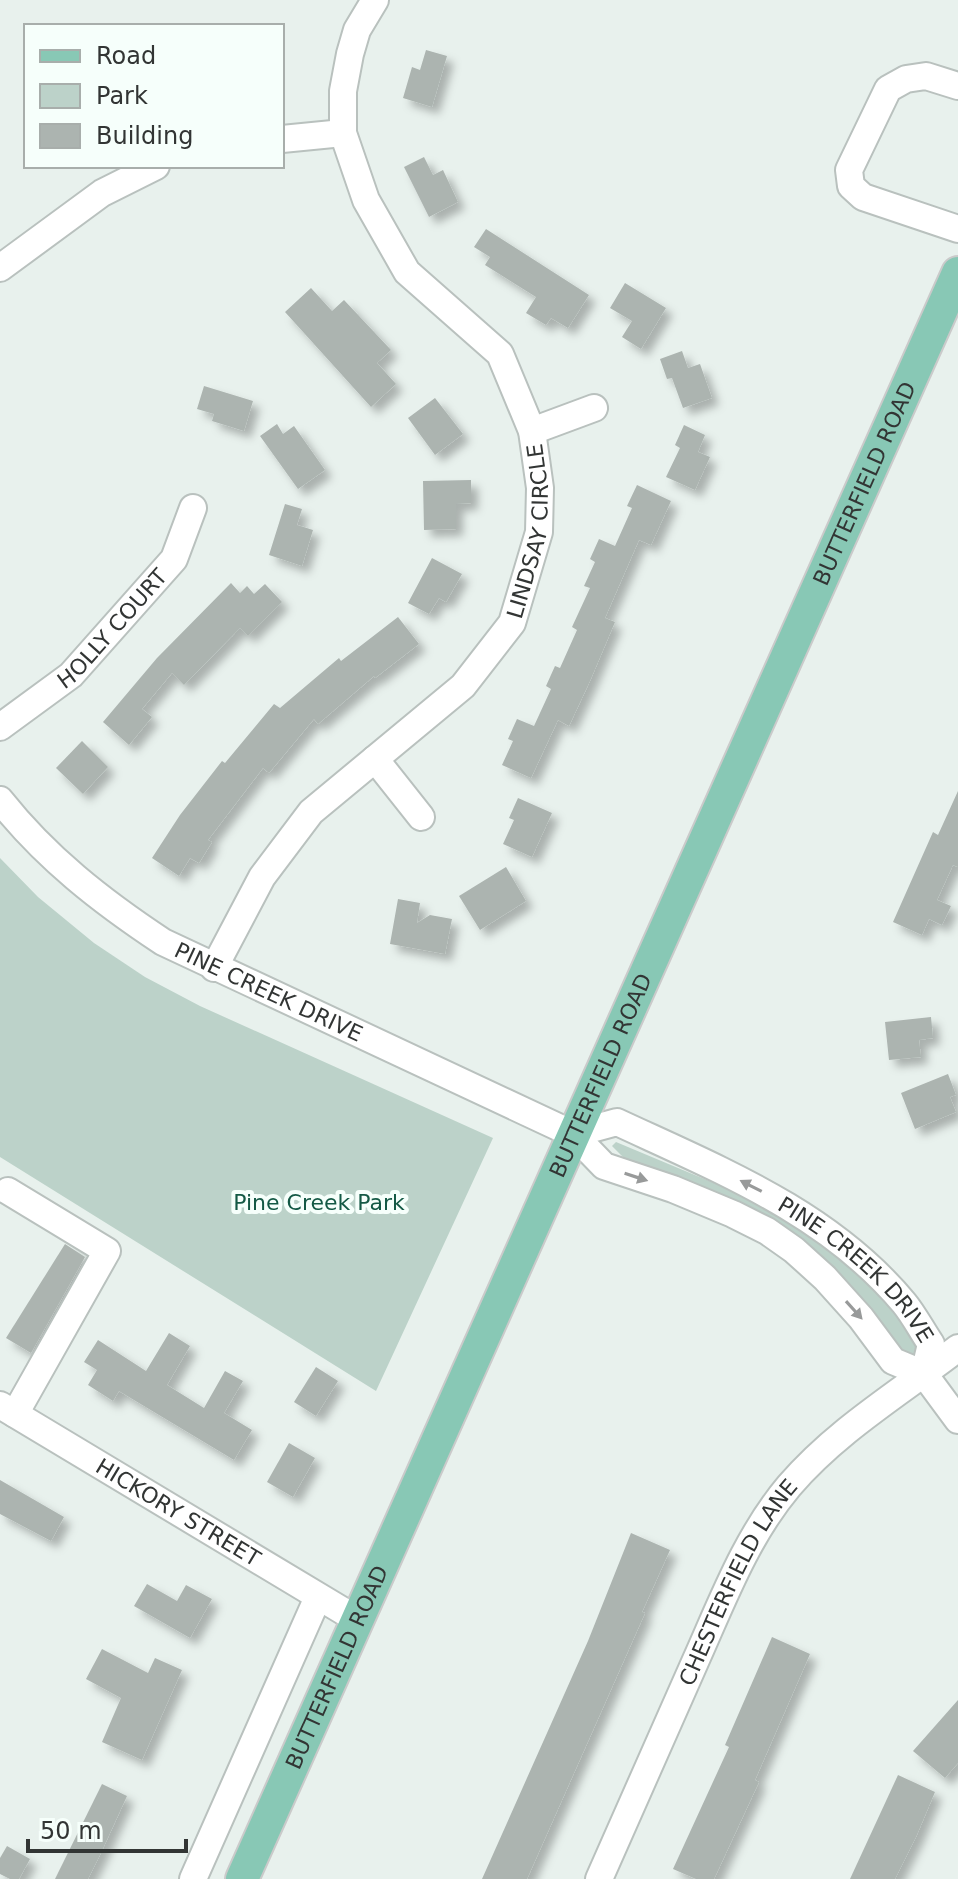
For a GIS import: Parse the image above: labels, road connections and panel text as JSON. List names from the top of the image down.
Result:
{
  "streets": {
    "main road": ["BUTTERFIELD ROAD"],
    "street": [
      "LINDSAY CIRCLE",
      "HOLLY COURT",
      "PINE CREEK DRIVE",
      "HICKORY STREET",
      "CHESTERFIELD LANE"
    ]
  },
  "crossings": [
    ["BUTTERFIELD ROAD", "PINE CREEK DRIVE"],
    ["BUTTERFIELD ROAD", "HICKORY STREET"],
    ["LINDSAY CIRCLE", "PINE CREEK DRIVE"],
    ["PINE CREEK DRIVE", "CHESTERFIELD LANE"]
  ],
  "parks": ["Pine Creek Park"],
  "legend": ["Road", "Park", "Building"],
  "scale_bar": "50 m"
}
